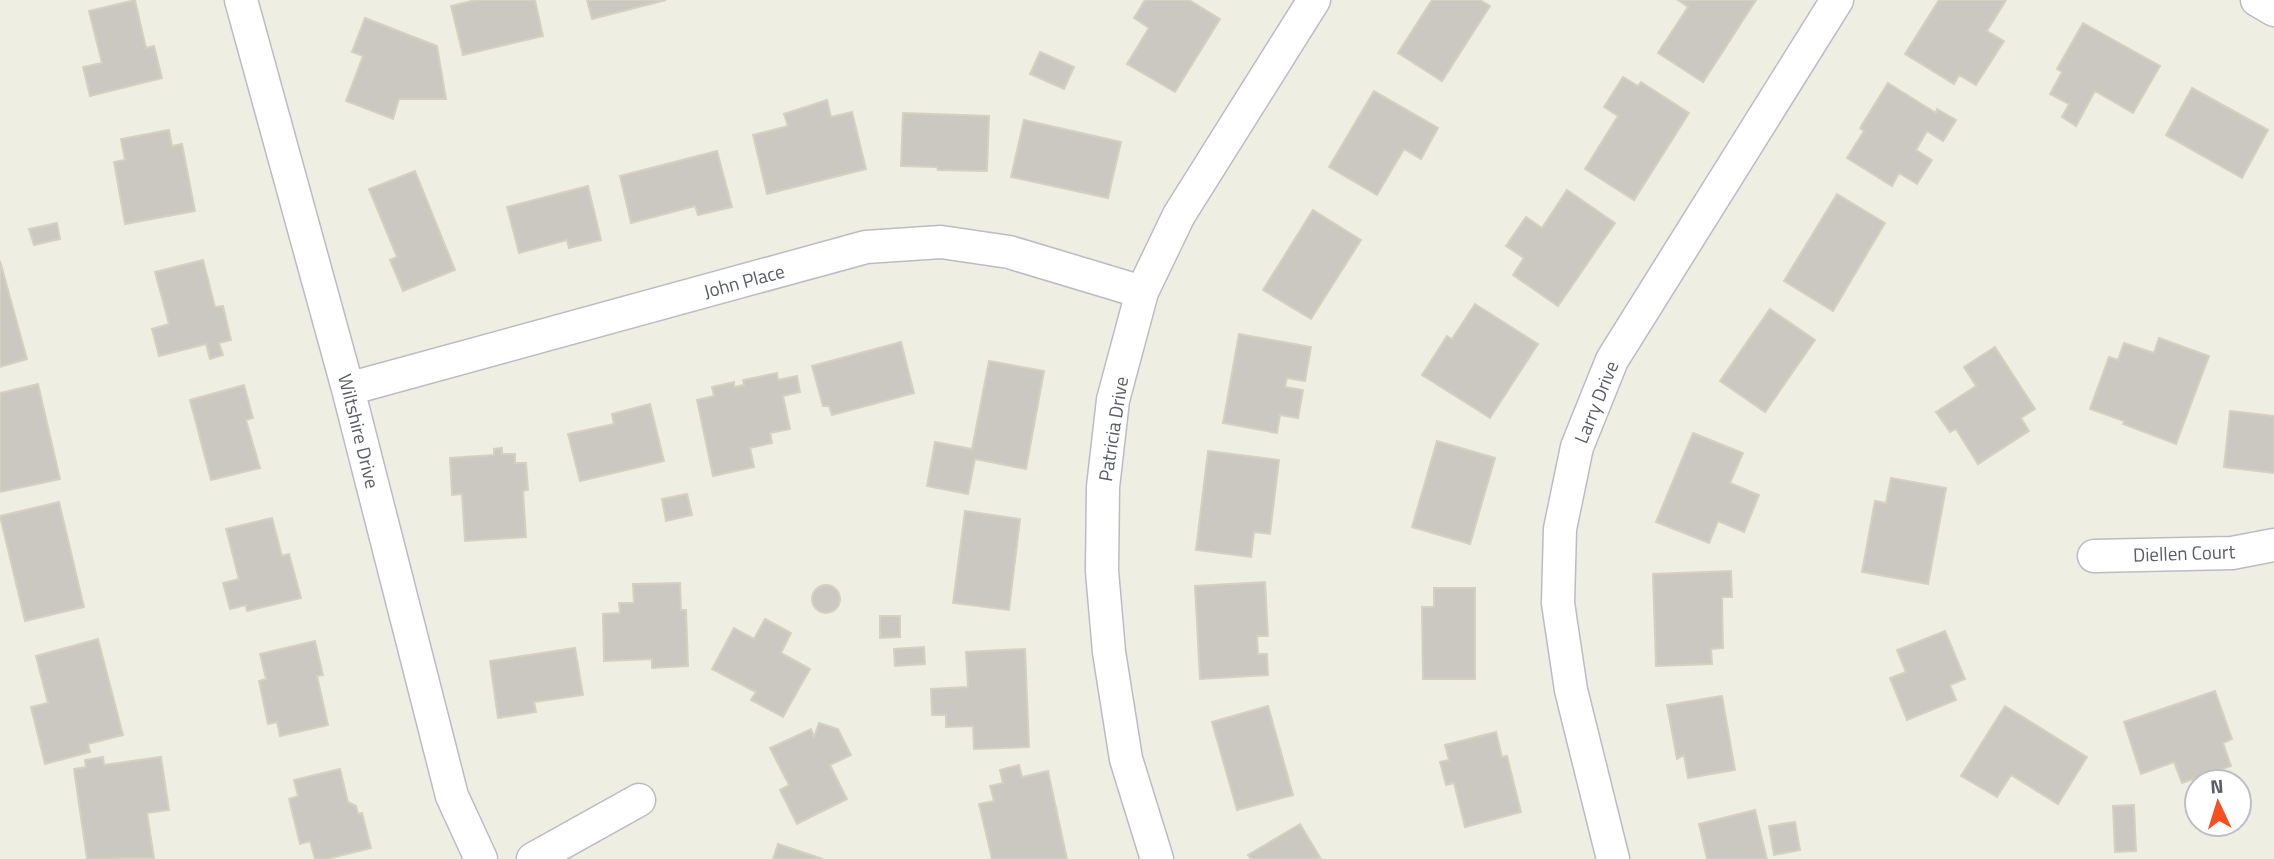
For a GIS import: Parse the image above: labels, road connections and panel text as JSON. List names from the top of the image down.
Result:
{
  "streets": {
    "street": [
      "John Place",
      "Larry Drive",
      "Patricia Drive",
      "Wiltshire Drive",
      "Diellen Court"
    ]
  },
  "crossings": [
    ["John Place", "Patricia Drive"],
    ["John Place", "Wiltshire Drive"]
  ],
  "north": "top"
}
